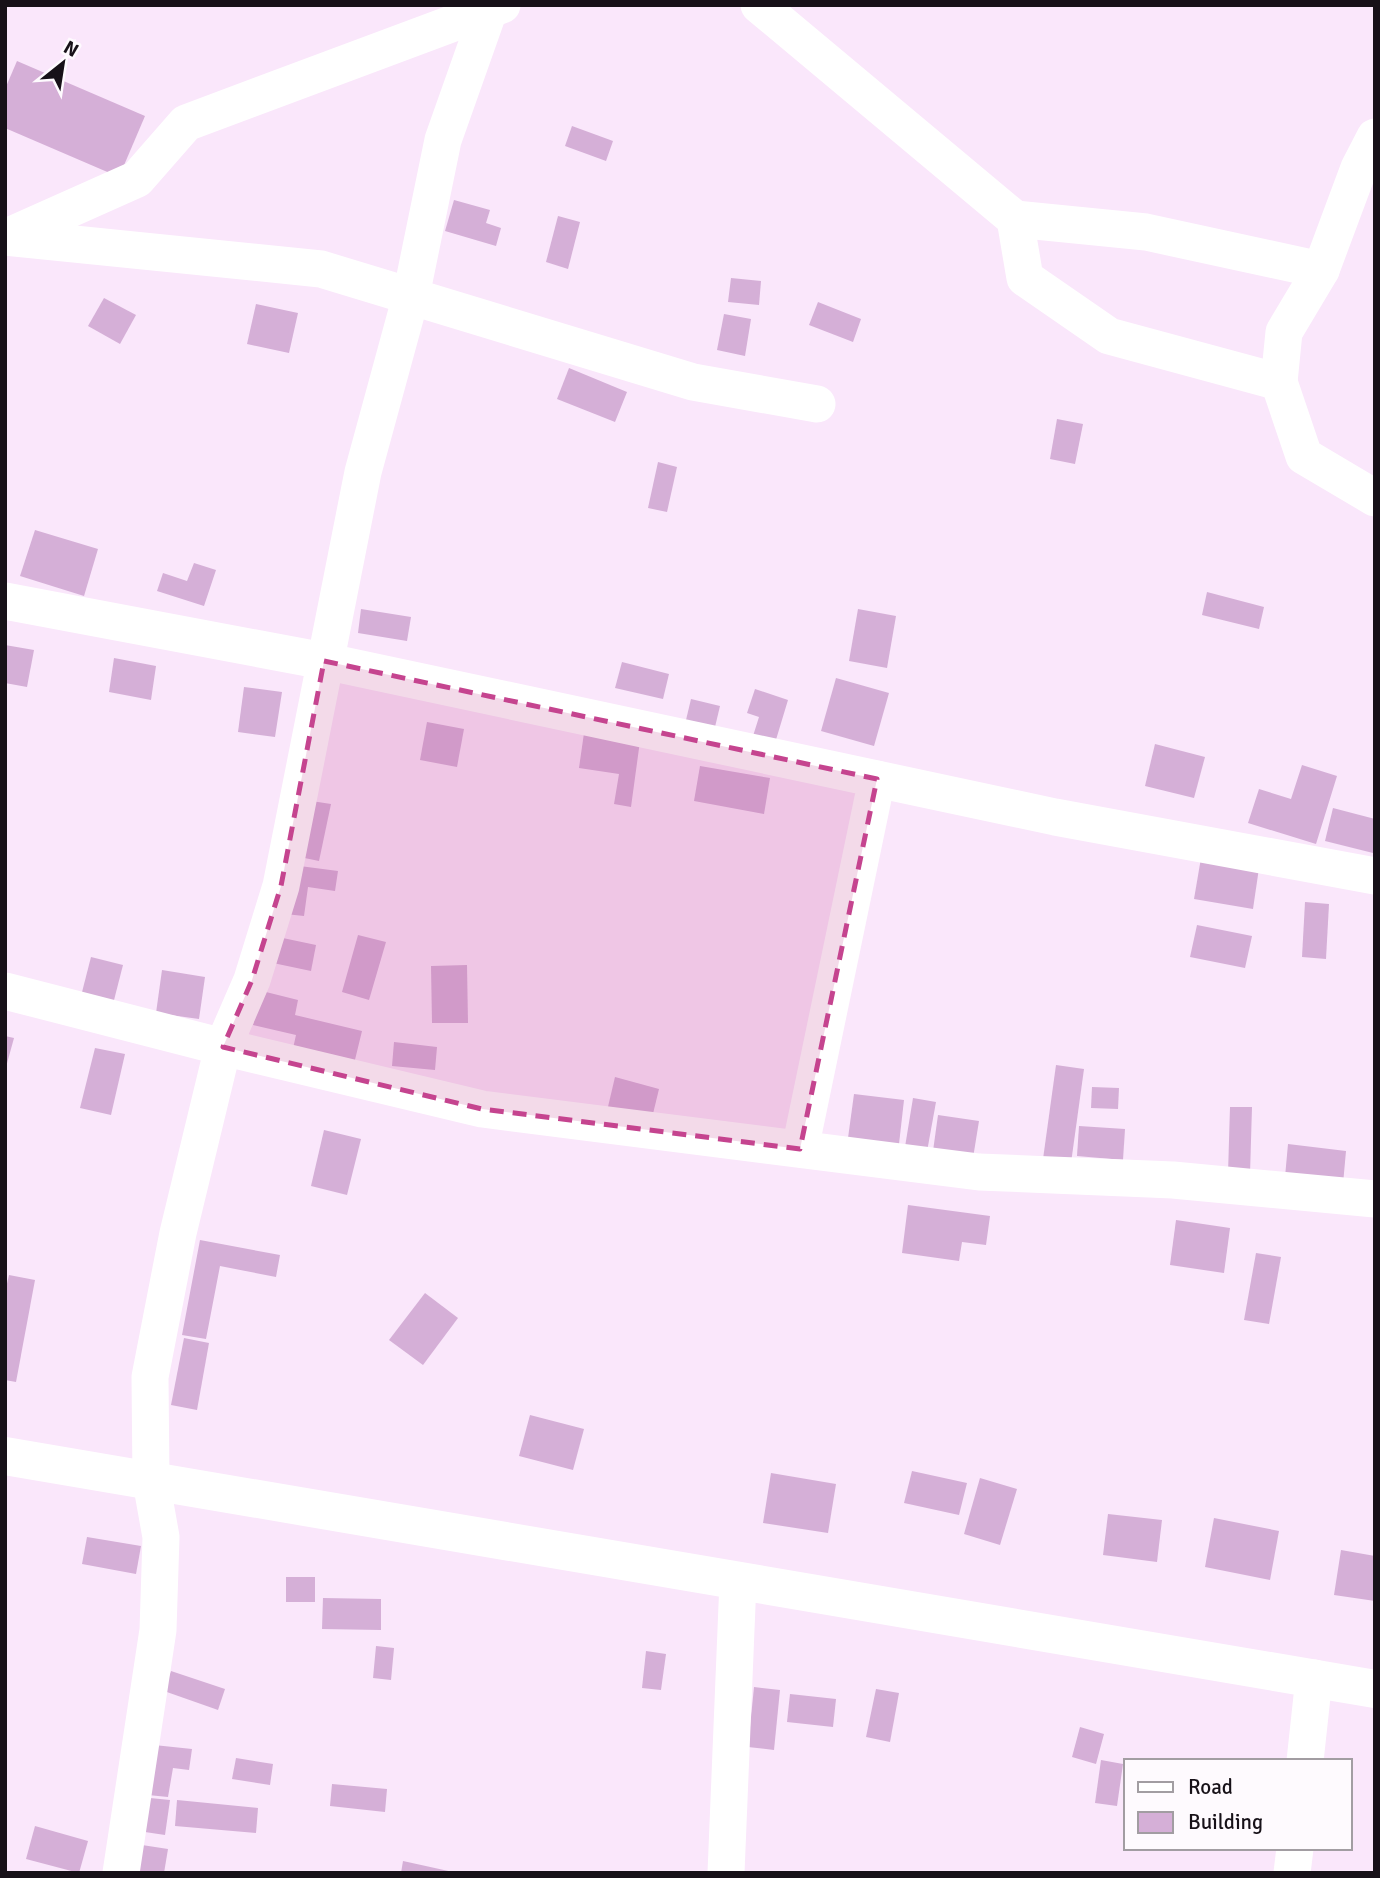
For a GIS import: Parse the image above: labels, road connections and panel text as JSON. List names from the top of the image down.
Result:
{
  "legend": ["Road", "Building"],
  "north": "top right"
}
